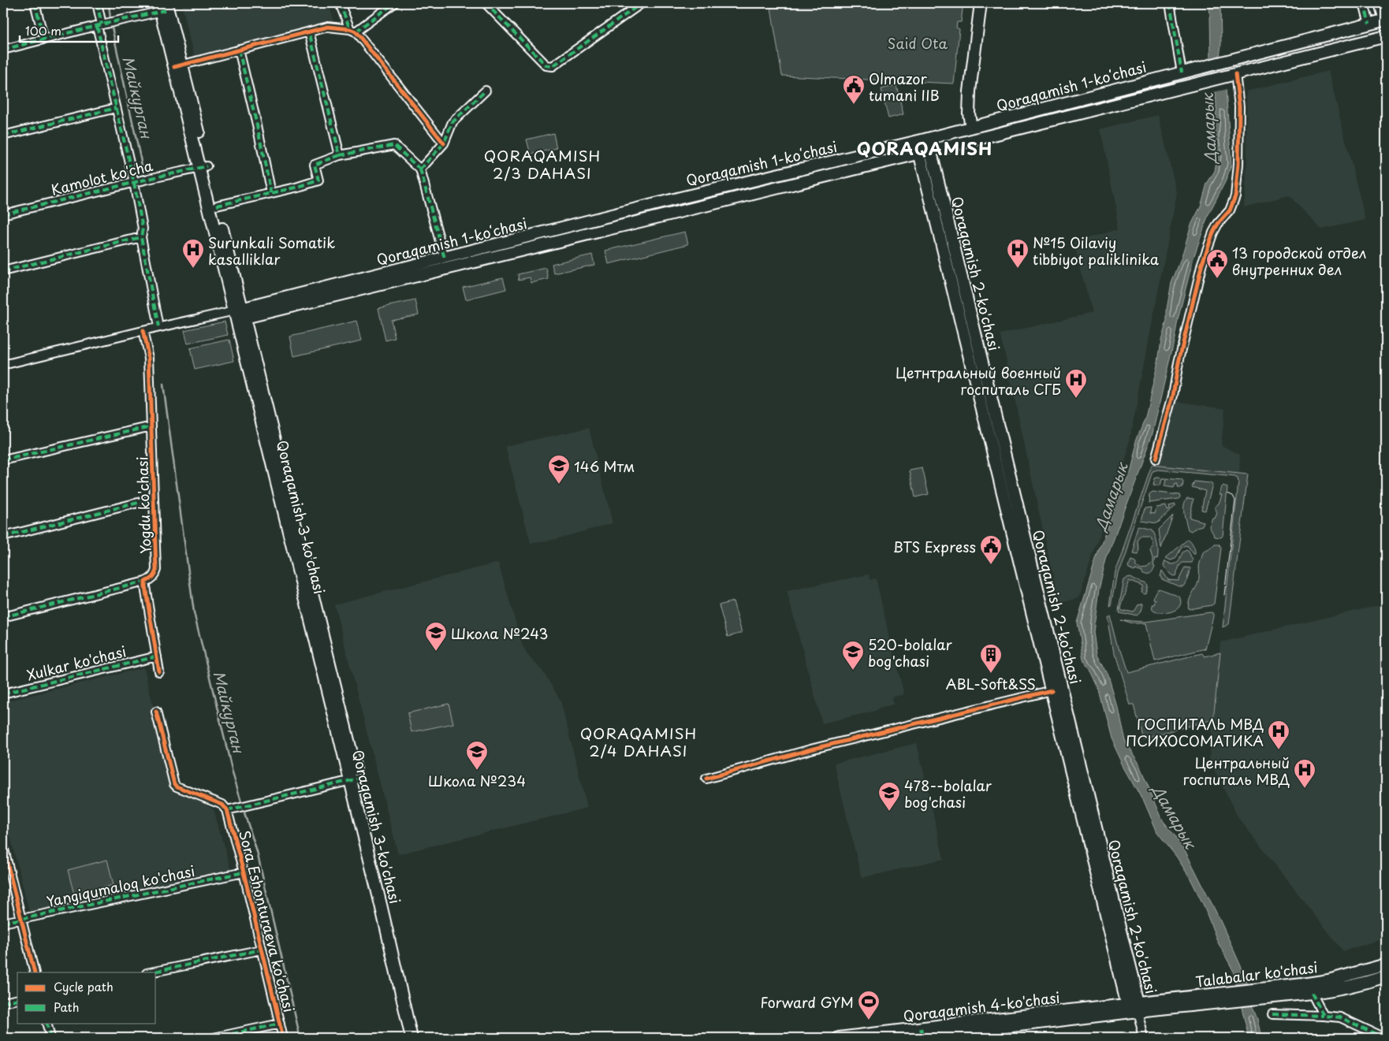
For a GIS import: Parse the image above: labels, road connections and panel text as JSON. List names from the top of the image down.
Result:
{
  "streets": {
    "main road": [
      "Qoraqamish 1-koʻchasi",
      "Qoraqamish 2-ko'chasi",
      "Qoraqamish 3-ko'chasi",
      "Talabalar ko'chasi",
      "Qoraqamish 4-ko'chasi"
    ],
    "street": [
      "Kamolot ko'cha",
      "Yogdu ko'chasi",
      "Xulkar ko'chasi",
      "Yangiqumaloq ko'chasi",
      "Sora Eshonturaeva ko'chasi"
    ]
  },
  "crossings": [
    ["Qoraqamish 1-koʻchasi", "Qoraqamish 2-ko'chasi"],
    ["Qoraqamish 1-koʻchasi", "Qoraqamish 3-ko'chasi"],
    ["Kamolot ko'cha", "Qoraqamish 3-ko'chasi"],
    ["Qoraqamish 2-ko'chasi", "Talabalar ko'chasi"],
    ["Qoraqamish 2-ko'chasi", "Qoraqamish 4-ko'chasi"],
    ["Yangiqumaloq ko'chasi", "Sora Eshonturaeva ko'chasi"],
    ["Talabalar ko'chasi", "Qoraqamish 4-ko'chasi"]
  ],
  "districts": ["QORAQAMISH", "QORAQAMISH 2/3 DAHASI", "QORAQAMISH 2/4 DAHASI"],
  "water": ["Майкурган", "Дамарык"],
  "parks": ["Said Ota"],
  "places": {
    "public building": ["Olmazor tumani IIB", "13 городской отдел внутренних дел", "BTS Express"],
    "hospital": [
      "Surunkali Somatik kasalliklar",
      "№15 Oilaviy tibbiyot paliklinika",
      "Цетнтральный военный госпиталь СГБ",
      "ГОСПИТАЛЬ МВД ПСИХОСОМАТИКА",
      "Центральный госпиталь МВД"
    ],
    "school or university": [
      "146 Мтм",
      "Школа №243",
      "520-bolalar bog'chasi",
      "Школа №234",
      "478--bolalar bog'chasi"
    ],
    "building": ["ABL-Soft&SS"],
    "sports": ["Forward GYM"]
  },
  "legend": ["Cycle path", "Path"],
  "scale_bar": "100 m"
}
